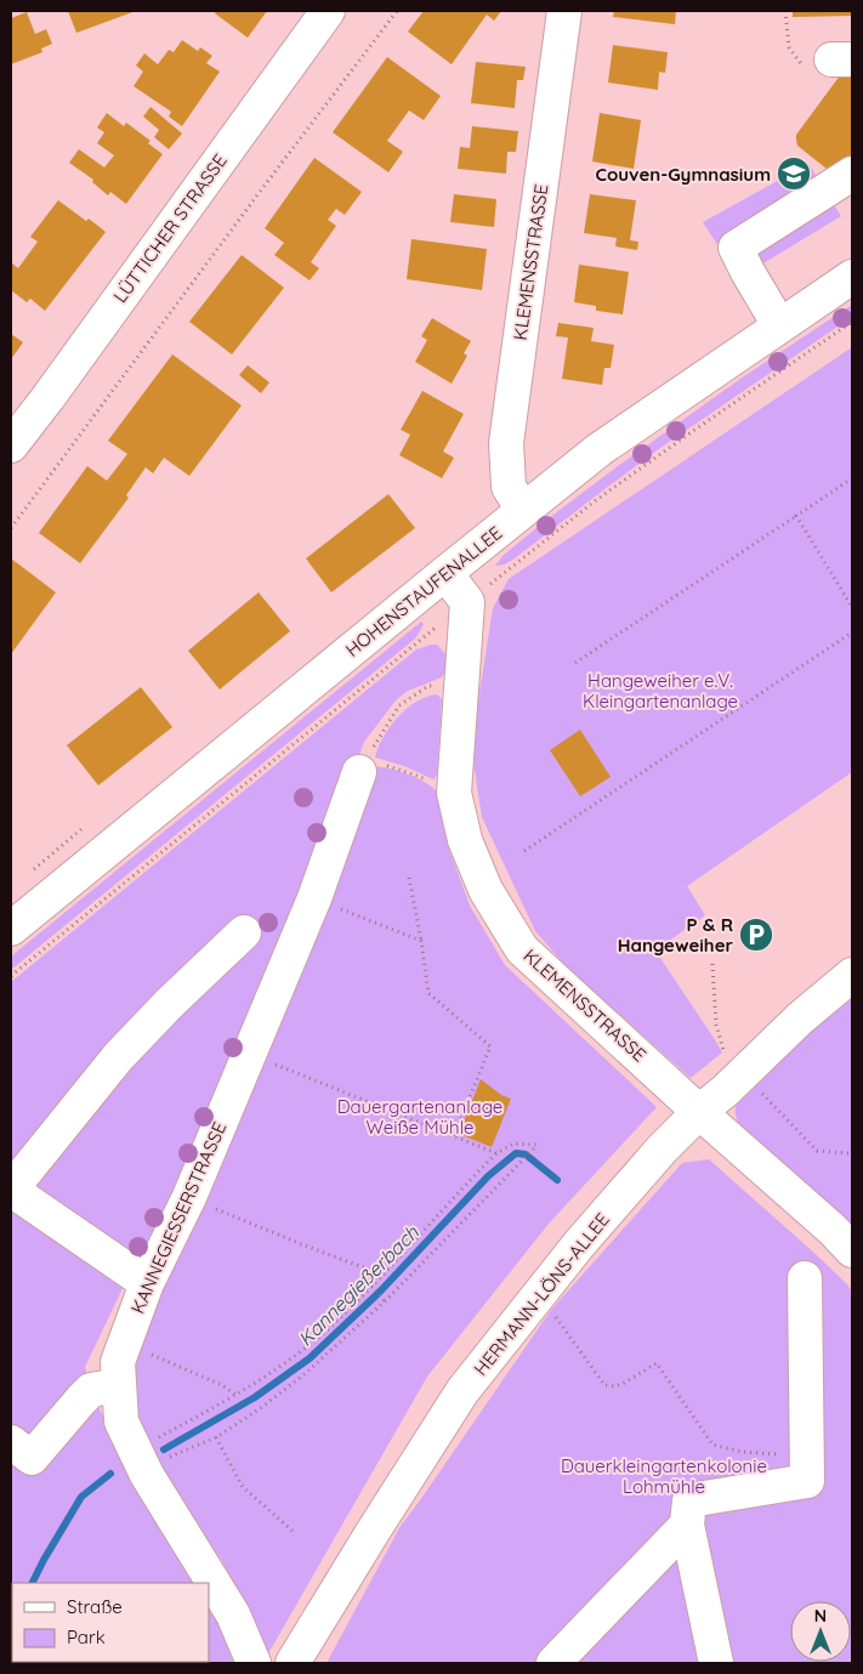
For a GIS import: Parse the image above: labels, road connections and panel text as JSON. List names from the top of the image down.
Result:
{
  "streets": {
    "street": [
      "LÜTTICHER STRASSE",
      "KLEMENSSTRASSE",
      "HOHENSTAUFENALLEE",
      "KANNEGIESSERSTRASSE",
      "HERMANN-LÖNS-ALLEE"
    ]
  },
  "crossings": [
    ["KLEMENSSTRASSE", "HOHENSTAUFENALLEE"],
    ["KLEMENSSTRASSE", "HERMANN-LÖNS-ALLEE"]
  ],
  "water": ["Kannegießerbach"],
  "parks": ["Hangeweiher e.V. Kleingartenanlage", "Dauergartenanlage Weiße Mühle", "Dauerkleingartenkolonie Lohmühle"],
  "places": {
    "school or university": ["Couven-Gymnasium"],
    "parking": ["P & R Hangeweiher"]
  },
  "legend": ["Straße", "Park"],
  "north": "top"
}
